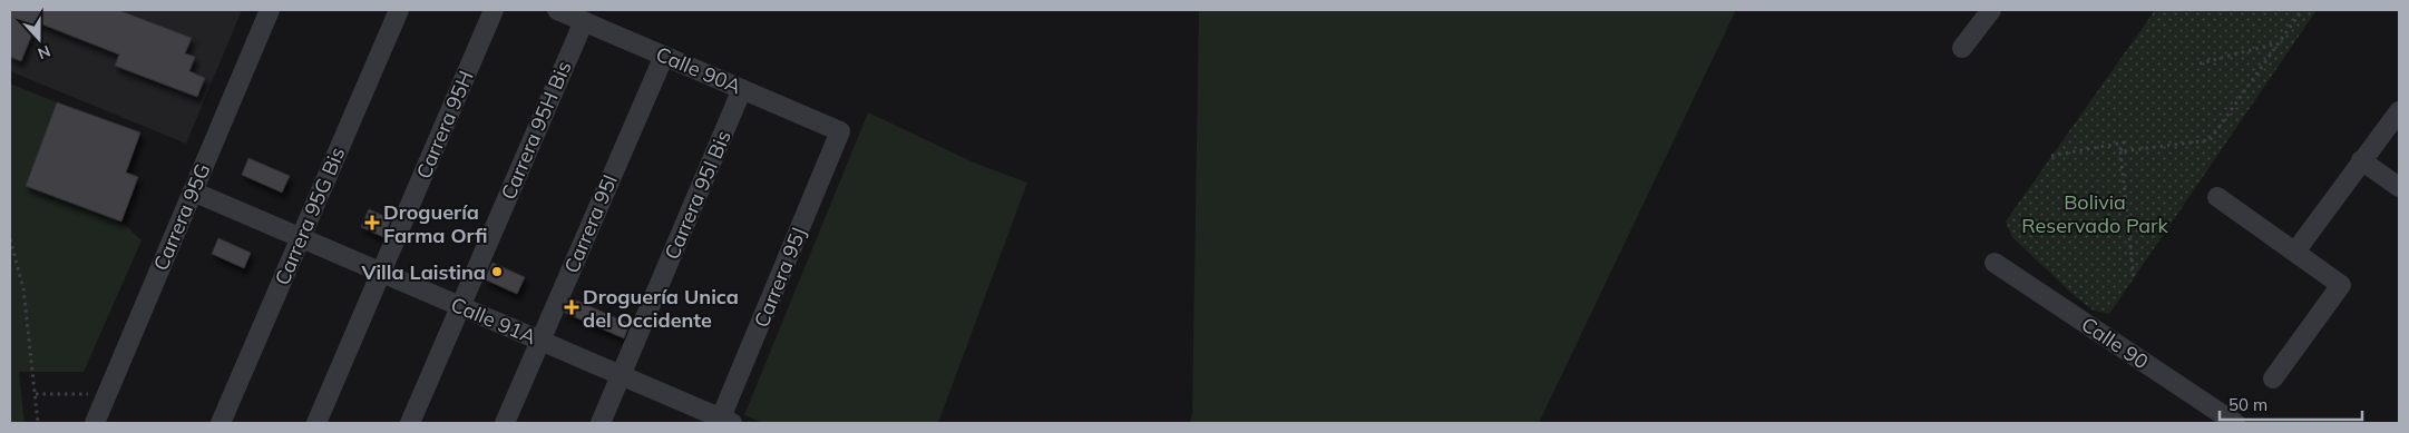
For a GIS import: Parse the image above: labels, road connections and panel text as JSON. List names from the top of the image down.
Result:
{
  "streets": {
    "street": [
      "Calle 90A",
      "Carrera 95H",
      "Carrera 95H Bis",
      "Carrera 95I Bis",
      "Carrera 95G Bis",
      "Carrera 95G",
      "Carrera 95I",
      "Carrera 95J",
      "Calle 91A",
      "Calle 90"
    ]
  },
  "crossings": [
    ["Calle 90A", "Carrera 95H Bis"],
    ["Calle 90A", "Carrera 95I Bis"],
    ["Calle 90A", "Carrera 95I"],
    ["Calle 90A", "Carrera 95J"],
    ["Carrera 95H", "Calle 91A"],
    ["Carrera 95H Bis", "Calle 91A"],
    ["Carrera 95I Bis", "Calle 91A"],
    ["Carrera 95G Bis", "Calle 91A"],
    ["Carrera 95G", "Calle 91A"],
    ["Carrera 95I", "Calle 91A"],
    ["Carrera 95J", "Calle 91A"]
  ],
  "parks": ["Bolivia Reservado Park"],
  "places": {
    "health": ["Droguería Farma Orfi", "Droguería Unica del Occidente"],
    "other": ["Villa Laistina"]
  },
  "scale_bar": "50 m",
  "north": "bottom"
}
